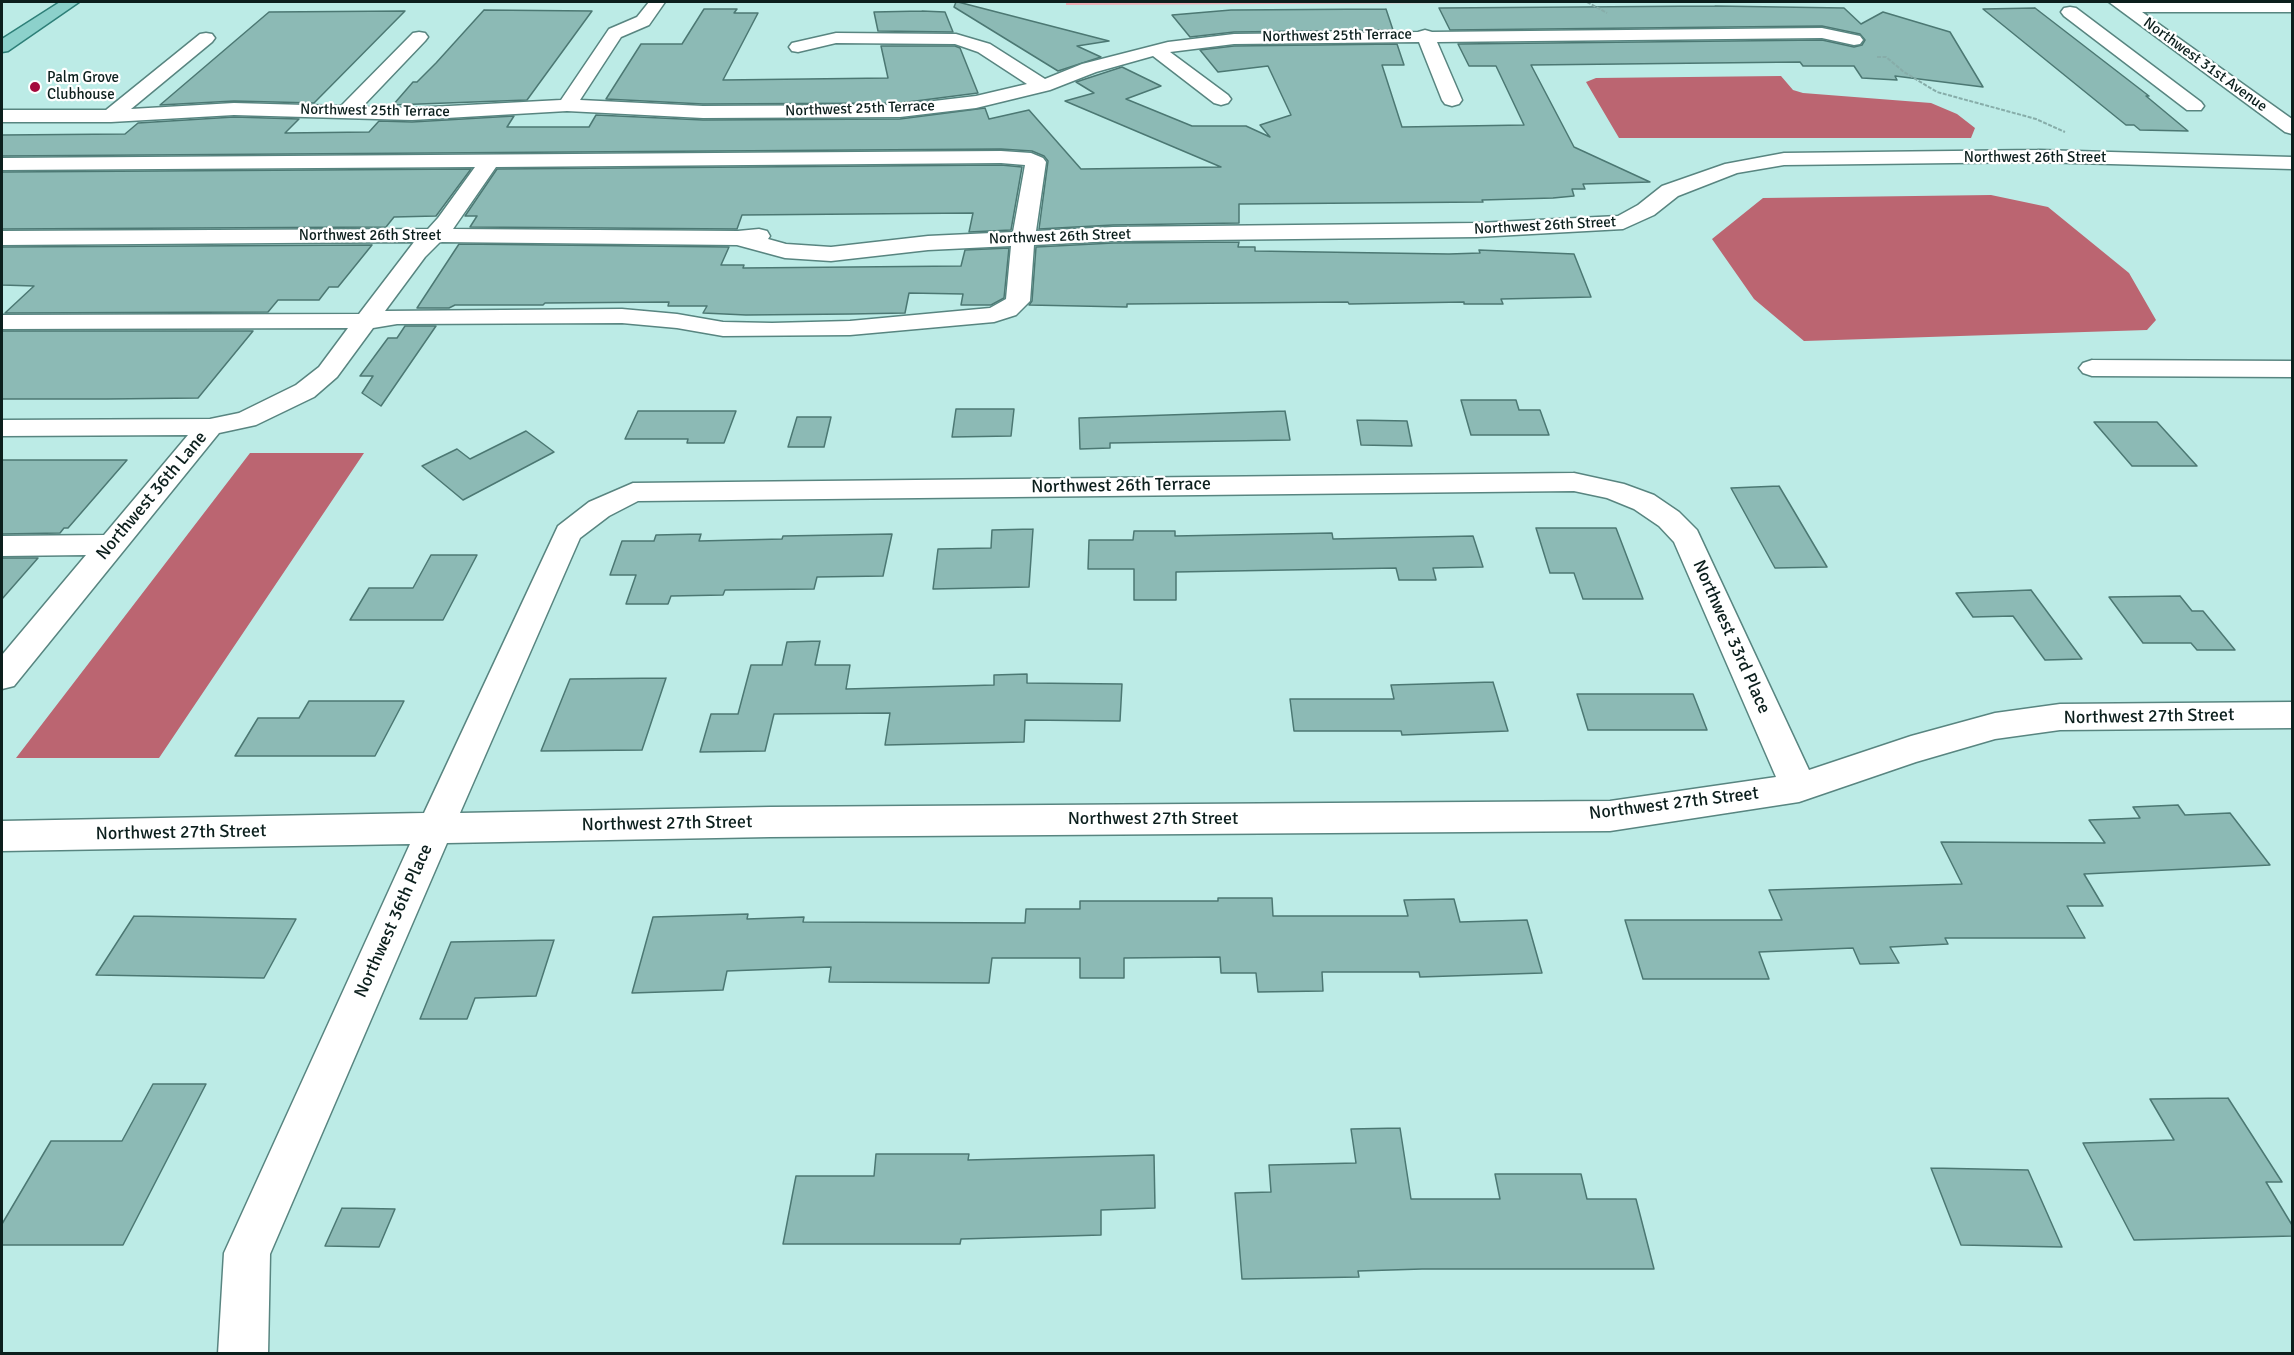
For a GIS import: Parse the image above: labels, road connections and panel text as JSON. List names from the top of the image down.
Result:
{
  "streets": {
    "street": [
      "Northwest 25th Terrace",
      "Northwest 31st Avenue",
      "Northwest 26th Street",
      "Northwest 26th Terrace",
      "Northwest 36th Lane",
      "Northwest 33rd Place",
      "Northwest 27th Street",
      "Northwest 36th Place"
    ]
  },
  "crossings": [
    ["Northwest 26th Street", "Northwest 36th Lane"],
    ["Northwest 26th Terrace", "Northwest 33rd Place"],
    ["Northwest 26th Terrace", "Northwest 36th Place"],
    ["Northwest 33rd Place", "Northwest 27th Street"],
    ["Northwest 27th Street", "Northwest 36th Place"]
  ],
  "places": ["Palm Grove Clubhouse"]
}
